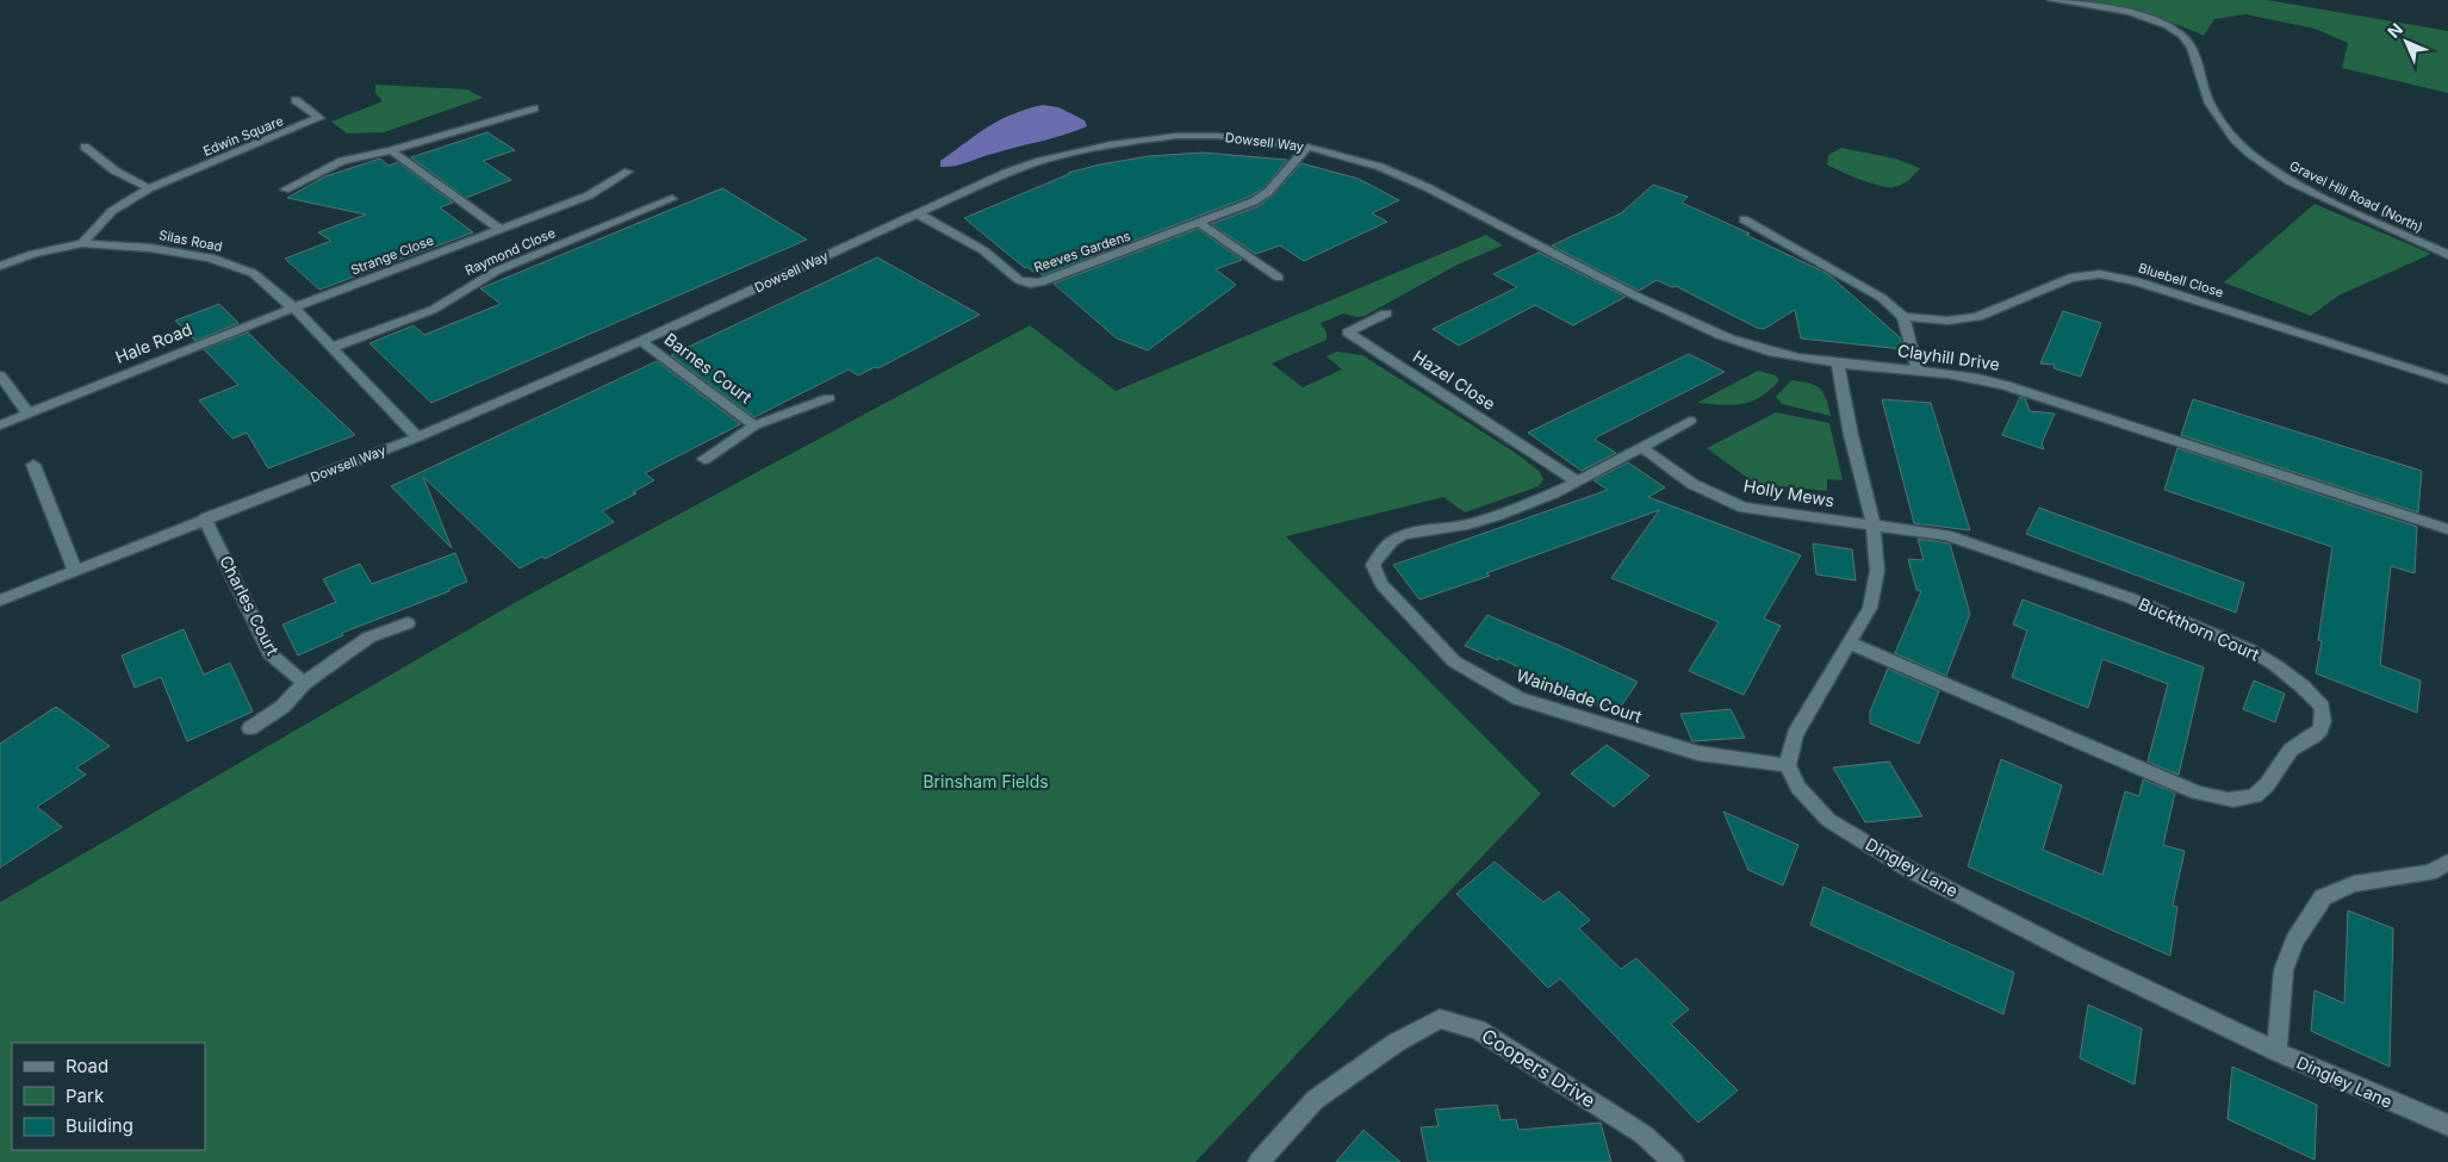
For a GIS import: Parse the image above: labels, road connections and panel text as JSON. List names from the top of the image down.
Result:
{
  "streets": {
    "street": [
      "Edwin Square",
      "Dowsell Way",
      "Gravel Hill Road (North)",
      "Silas Road",
      "Raymond Close",
      "Reeves Gardens",
      "Strange Close",
      "Bluebell Close",
      "Hale Road",
      "Clayhill Drive",
      "Barnes Court",
      "Hazel Close",
      "Holly Mews",
      "Charles Court",
      "Buckthorn Court",
      "Wainblade Court",
      "Dingley Lane",
      "Coopers Drive"
    ]
  },
  "crossings": [
    ["Edwin Square", "Silas Road"],
    ["Dowsell Way", "Silas Road"],
    ["Dowsell Way", "Reeves Gardens"],
    ["Dowsell Way", "Clayhill Drive"],
    ["Dowsell Way", "Barnes Court"],
    ["Dowsell Way", "Charles Court"],
    ["Silas Road", "Raymond Close"],
    ["Silas Road", "Strange Close"],
    ["Silas Road", "Hale Road"],
    ["Strange Close", "Hale Road"],
    ["Hazel Close", "Wainblade Court"],
    ["Holly Mews", "Buckthorn Court"],
    ["Holly Mews", "Wainblade Court"],
    ["Wainblade Court", "Dingley Lane"]
  ],
  "parks": ["Brinsham Fields"],
  "legend": ["Road", "Park", "Building"],
  "north": "top left"
}
